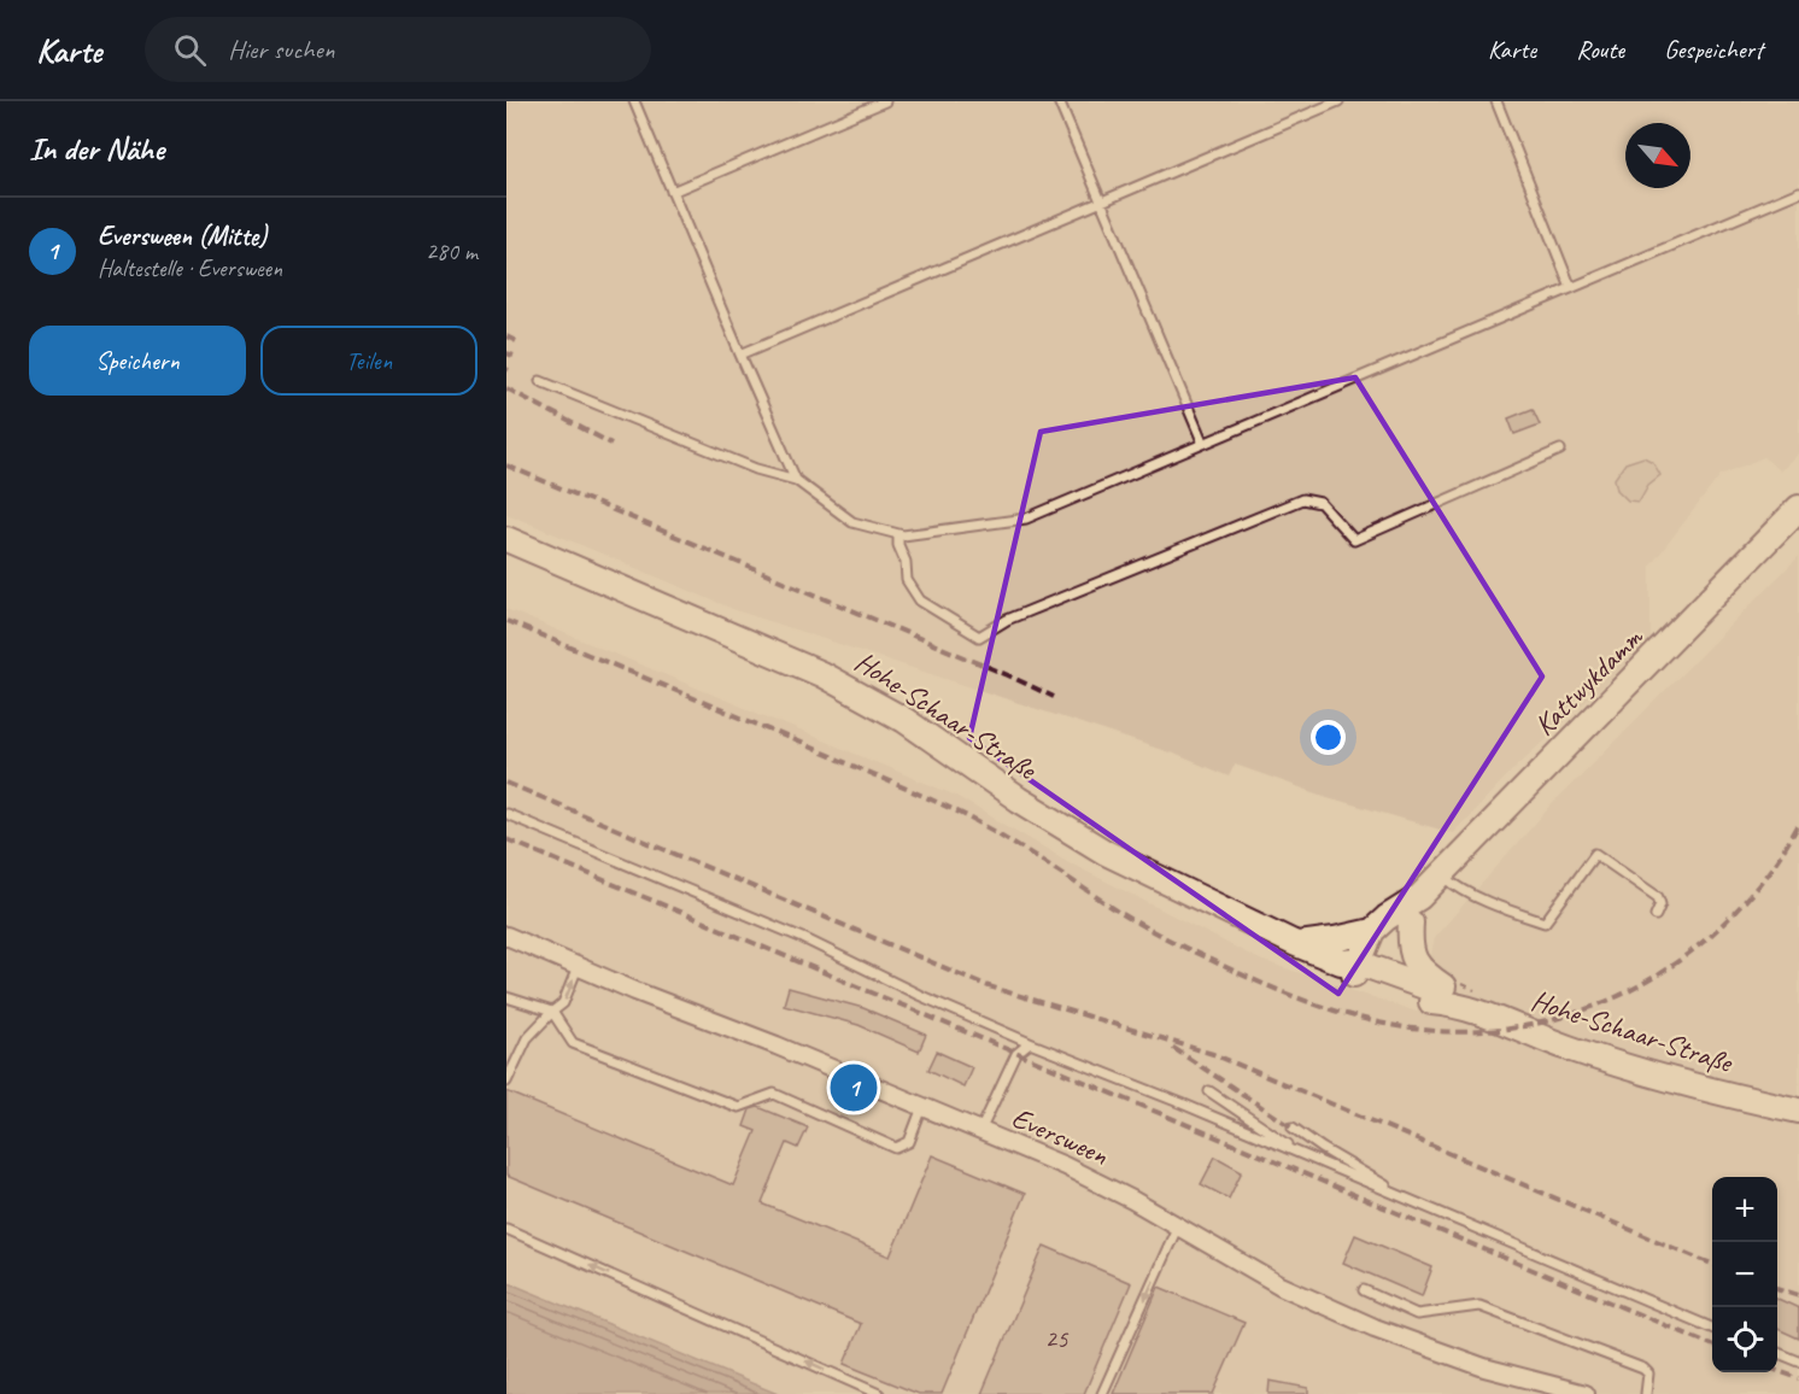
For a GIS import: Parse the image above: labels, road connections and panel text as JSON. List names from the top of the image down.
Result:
{
  "streets": {
    "main road": ["Kattwykdamm", "Hohe-Schaar-Straße"],
    "street": ["Eversween"]
  },
  "crossings": [
    ["Kattwykdamm", "Hohe-Schaar-Straße"]
  ],
  "house_numbers": ["25"],
  "north": "bottom right",
  "page": {
    "header": "Karte",
    "search": "Hier suchen",
    "nav": ["Karte", "Route", "Gespeichert"],
    "heading": "In der Nähe",
    "list": [
      {
        "mark": "1",
        "name": "Eversween (Mitte)",
        "note": "Haltestelle · Eversween",
        "value": "280 m"
      }
    ],
    "buttons": ["Speichern", "Teilen"],
    "pins": "1",
    "map_buttons": ["+", "−"]
  }
}
